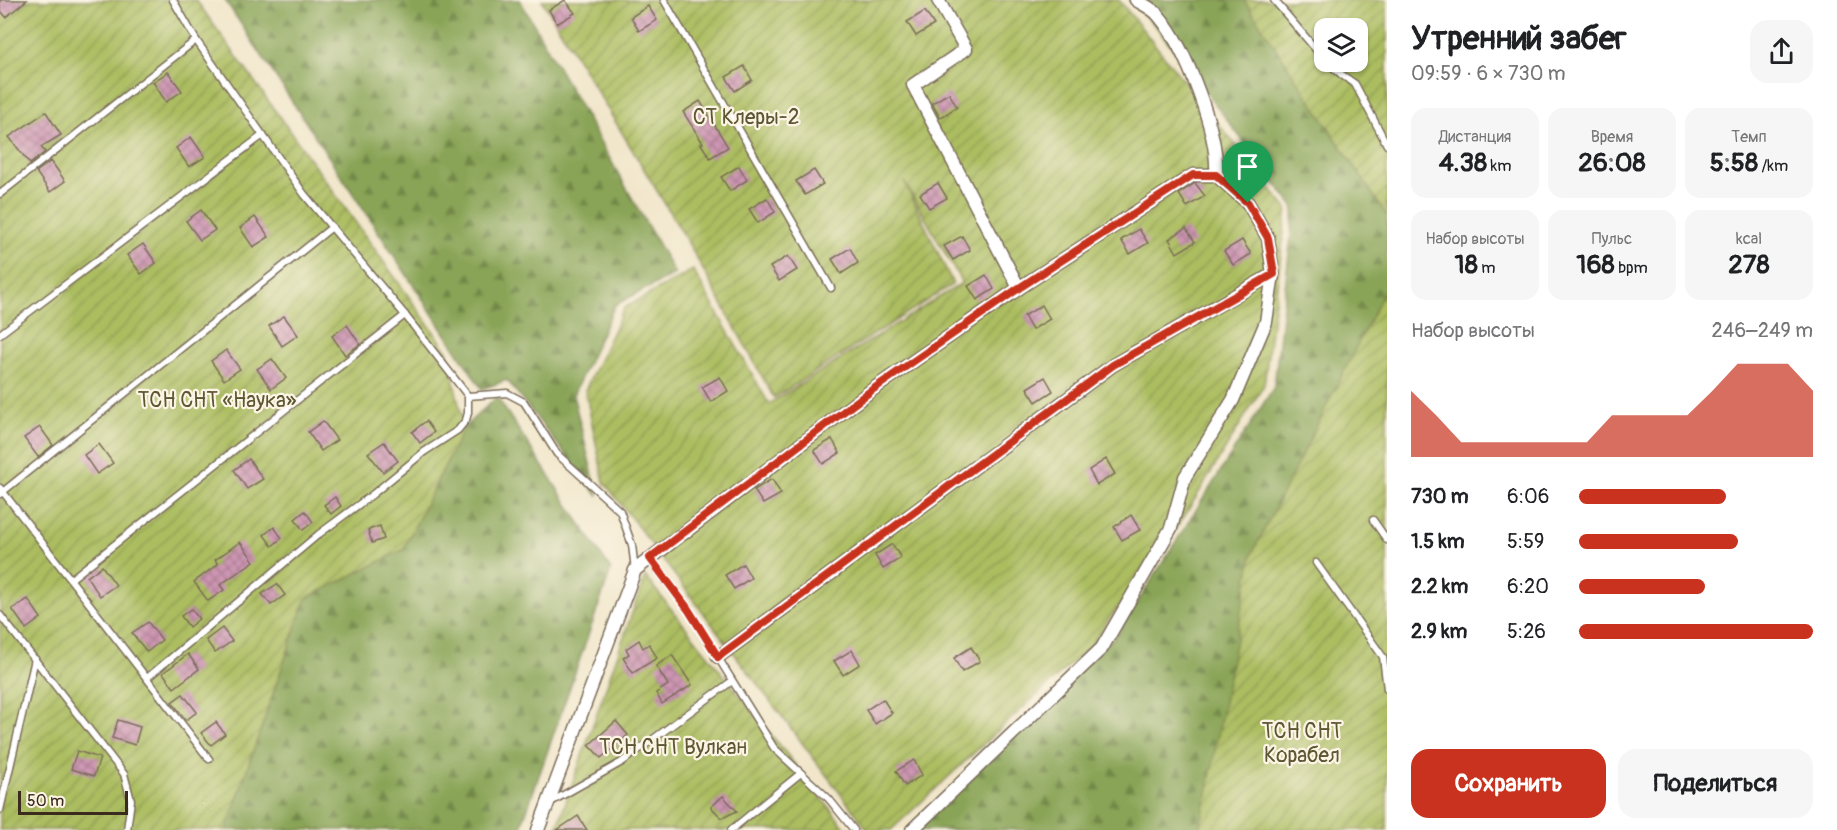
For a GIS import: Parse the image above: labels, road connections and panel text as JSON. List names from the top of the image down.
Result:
{
  "parks": [
    "СТ Клеры-2",
    "ТСН СНТ «Наука»",
    "ТСН СНТ Корабел",
    "ТСН СНТ Вулкан"
  ],
  "scale_bar": "50 m",
  "page": {
    "heading": ["Утренний забег", "09:59 · 6 × 730 m"],
    "stats": [
      ["Дистанция", "4.38 km"],
      ["Время", "26:08"],
      ["Темп", "5:58 /km"],
      ["Набор высоты", "18 m"],
      ["Пульс", "168 bpm"],
      ["kcal", "278"]
    ],
    "chart": ["Набор высоты", "246–249 m"],
    "list": [
      {
        "name": "730 m",
        "note": "6:06"
      },
      {
        "name": "1.5 km",
        "note": "5:59"
      },
      {
        "name": "2.2 km",
        "note": "6:20"
      },
      {
        "name": "2.9 km",
        "note": "5:26"
      }
    ],
    "buttons": ["Сохранить", "Поделиться"],
    "scale": "50 m"
  }
}
